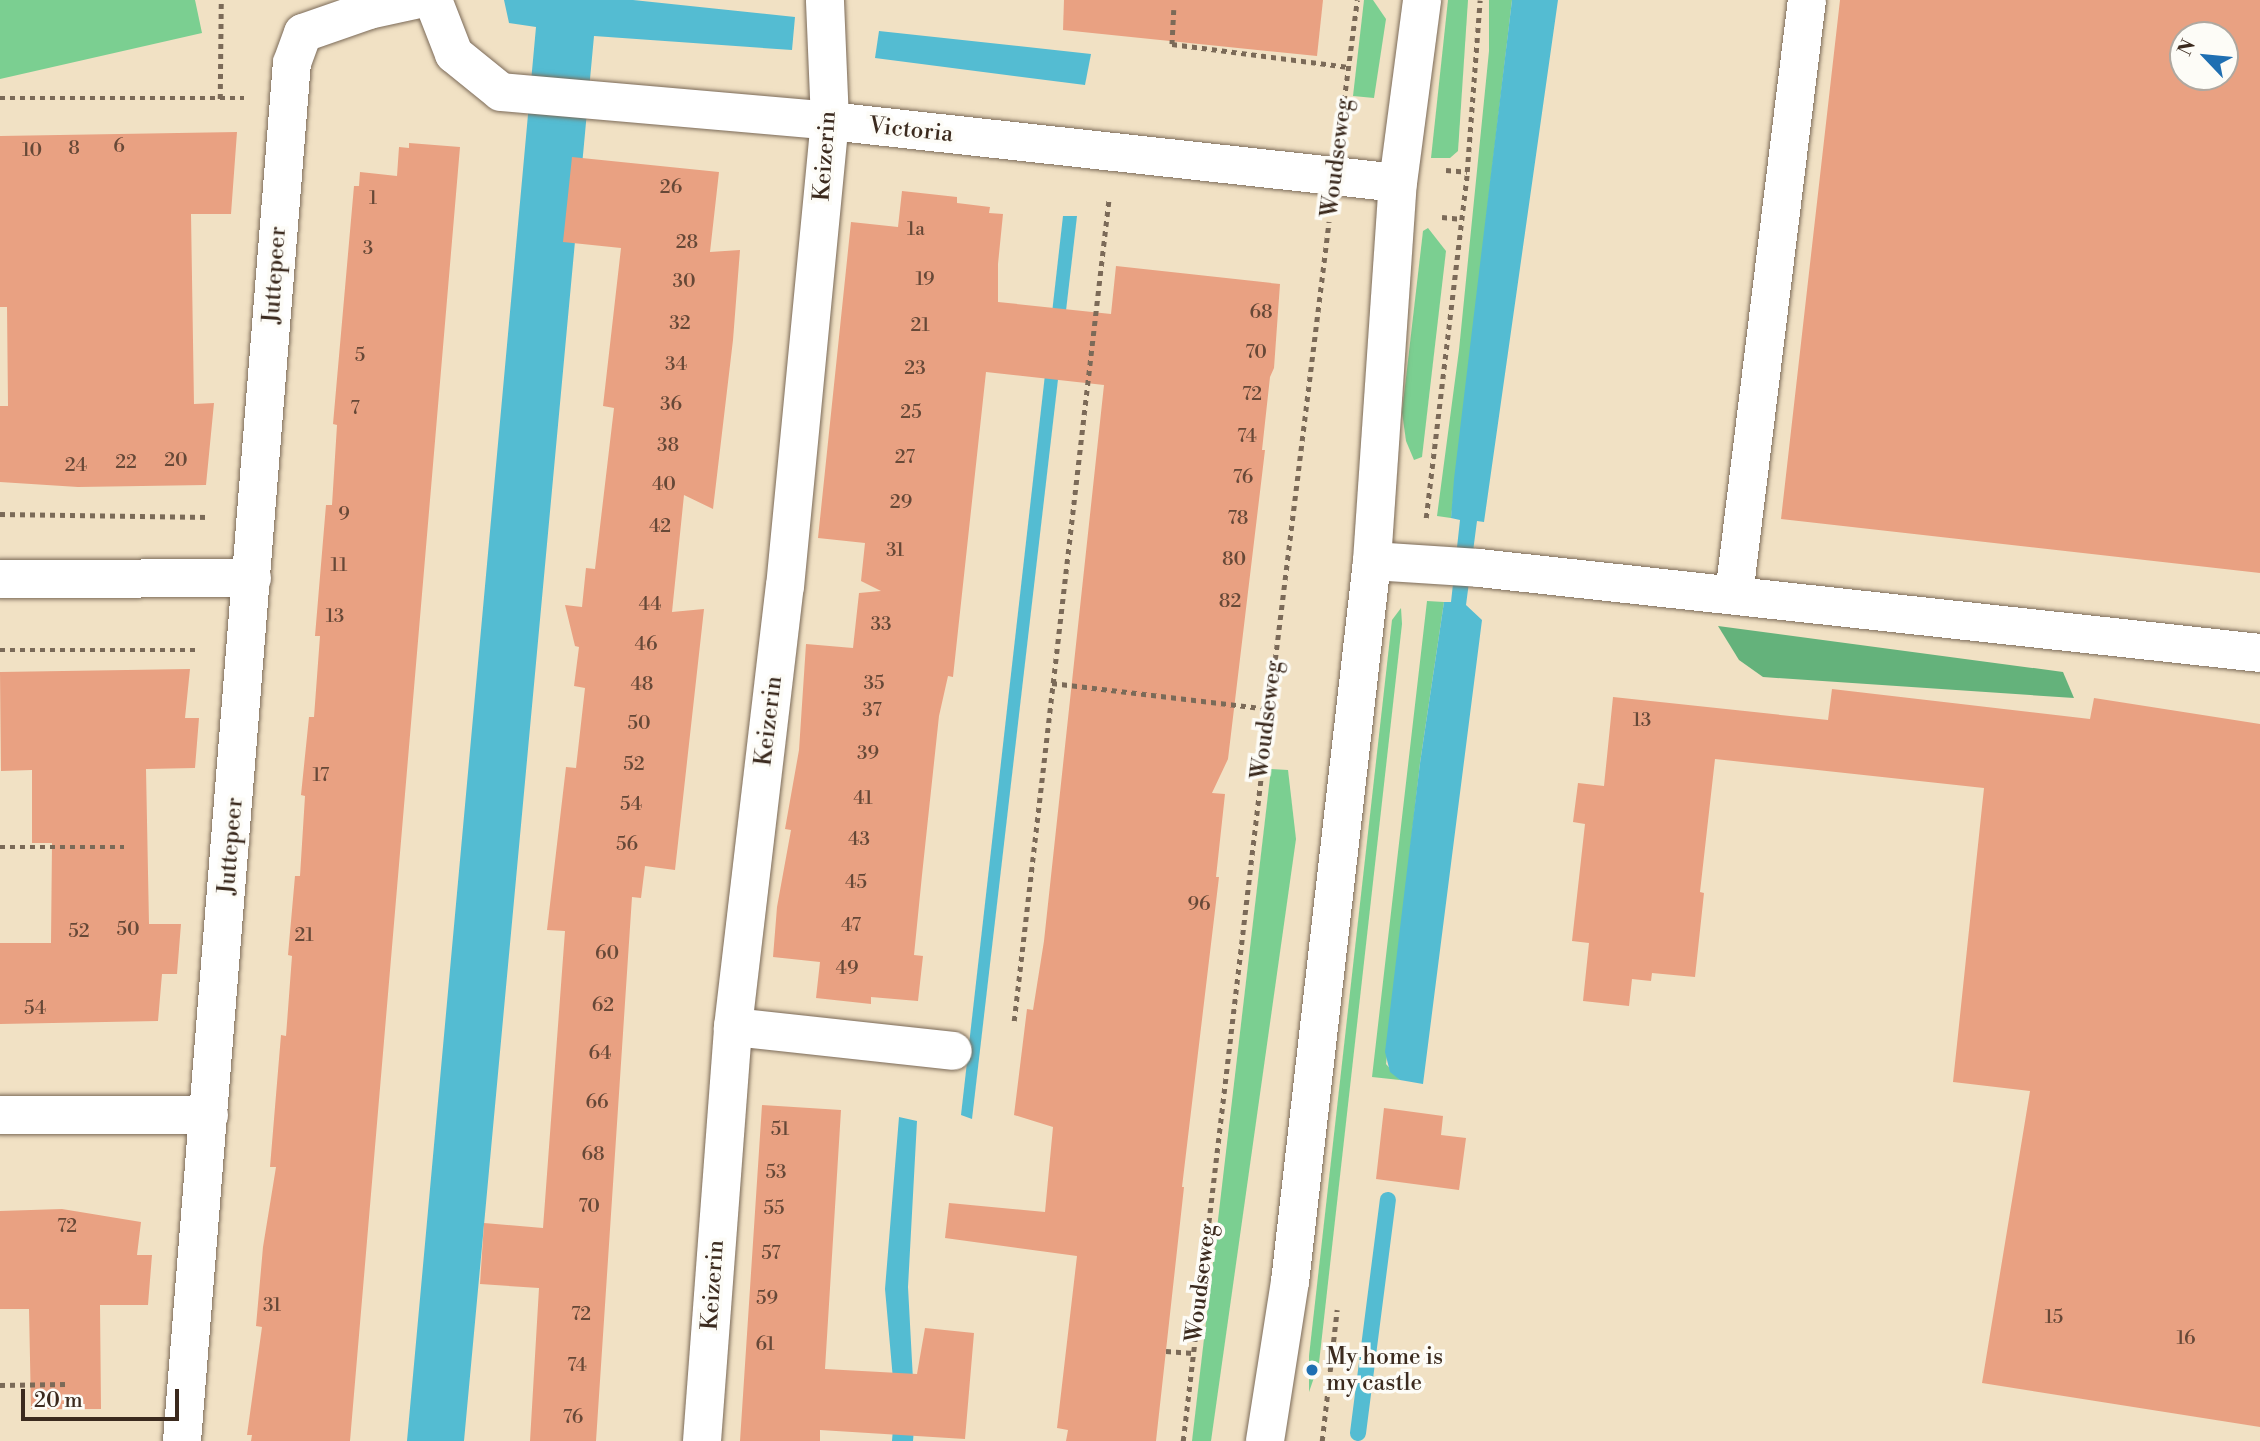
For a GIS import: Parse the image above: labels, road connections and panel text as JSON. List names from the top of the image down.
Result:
{
  "streets": {
    "street": ["Victoria", "Keizerin", "Juttepeer"],
    "path": ["Woudseweg"]
  },
  "crossings": [
    ["Victoria", "Keizerin"],
    ["Victoria", "Woudseweg"]
  ],
  "places": ["My home is my castle"],
  "house_numbers": [
    "6",
    "8",
    "10",
    "26",
    "1",
    "1a",
    "28",
    "3",
    "19",
    "30",
    "68",
    "32",
    "21",
    "70",
    "5",
    "34",
    "23",
    "72",
    "36",
    "7",
    "25",
    "74",
    "38",
    "27",
    "20",
    "22",
    "24",
    "76",
    "40",
    "29",
    "9",
    "78",
    "42",
    "31",
    "80",
    "11",
    "82",
    "44",
    "13",
    "33",
    "46",
    "35",
    "48",
    "37",
    "13",
    "50",
    "39",
    "52",
    "17",
    "41",
    "54",
    "43",
    "56",
    "45",
    "96",
    "47",
    "50",
    "52",
    "21",
    "60",
    "49",
    "62",
    "54",
    "64",
    "66",
    "51",
    "68",
    "53",
    "70",
    "55",
    "72",
    "57",
    "59",
    "31",
    "72",
    "15",
    "16",
    "61",
    "74",
    "76"
  ],
  "scale_bar": "20 m",
  "north": "top left"
}
